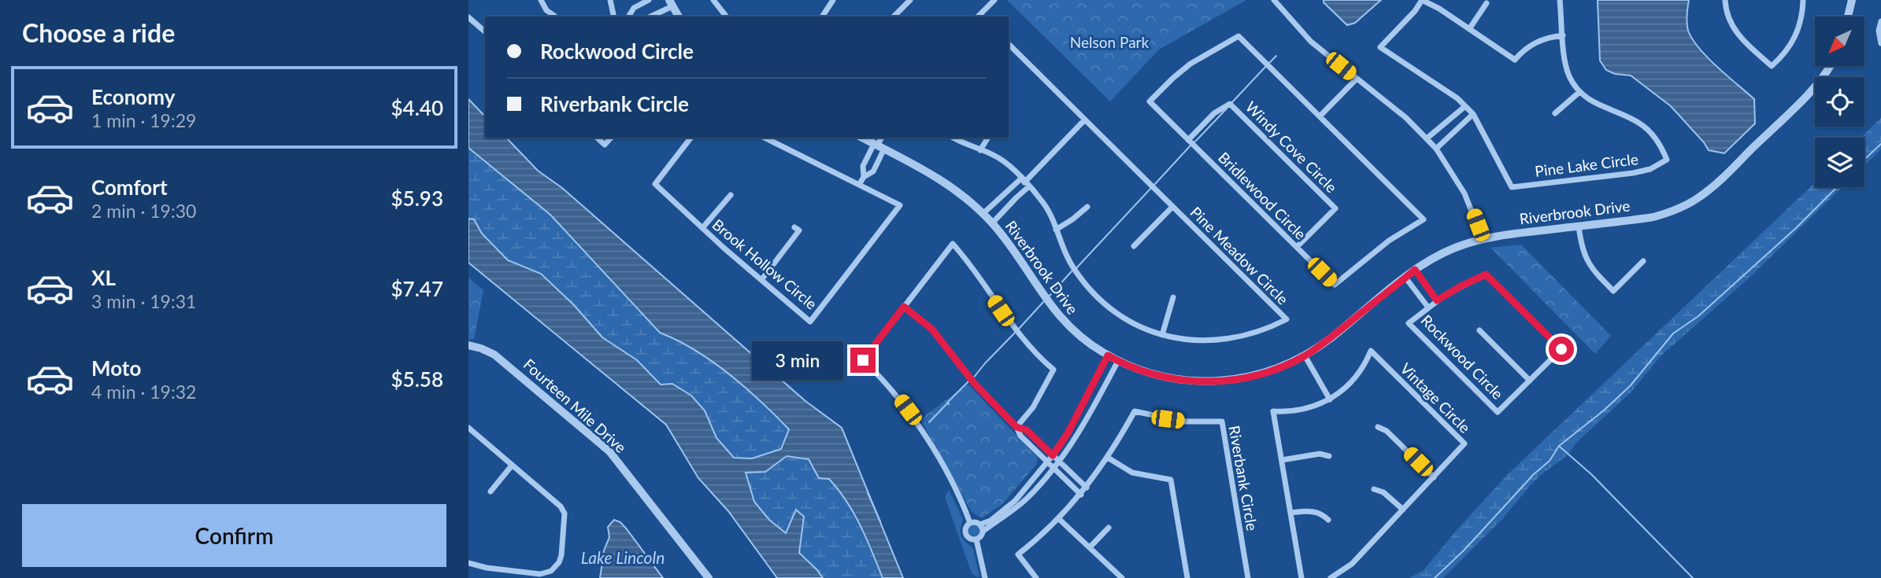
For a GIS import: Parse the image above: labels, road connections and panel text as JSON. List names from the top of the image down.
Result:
{
  "streets": {
    "street": [
      "Windy Cove Circle",
      "Pine Lake Circle",
      "Bridlewood Circle",
      "Riverbrook Drive",
      "Pine Meadow Circle",
      "Brook Hollow Circle",
      "Rockwood Circle",
      "Vintage Circle",
      "Fourteen Mile Drive",
      "Riverbank Circle"
    ]
  },
  "crossings": [
    ["Windy Cove Circle", "Bridlewood Circle"],
    ["Riverbrook Drive", "Rockwood Circle"]
  ],
  "water": ["Lake Lincoln"],
  "parks": ["Nelson Park"],
  "north": "bottom left",
  "page": {
    "heading": "Choose a ride",
    "banner": ["Rockwood Circle", "Riverbank Circle"],
    "list": [
      {
        "name": "Economy",
        "note": "1 min · 19:29",
        "value": "$4.40"
      },
      {
        "name": "Comfort",
        "note": "2 min · 19:30",
        "value": "$5.93"
      },
      {
        "name": "XL",
        "note": "3 min · 19:31",
        "value": "$7.47"
      },
      {
        "name": "Moto",
        "note": "4 min · 19:32",
        "value": "$5.58"
      }
    ],
    "bubble": "3 min",
    "buttons": "Confirm"
  }
}
